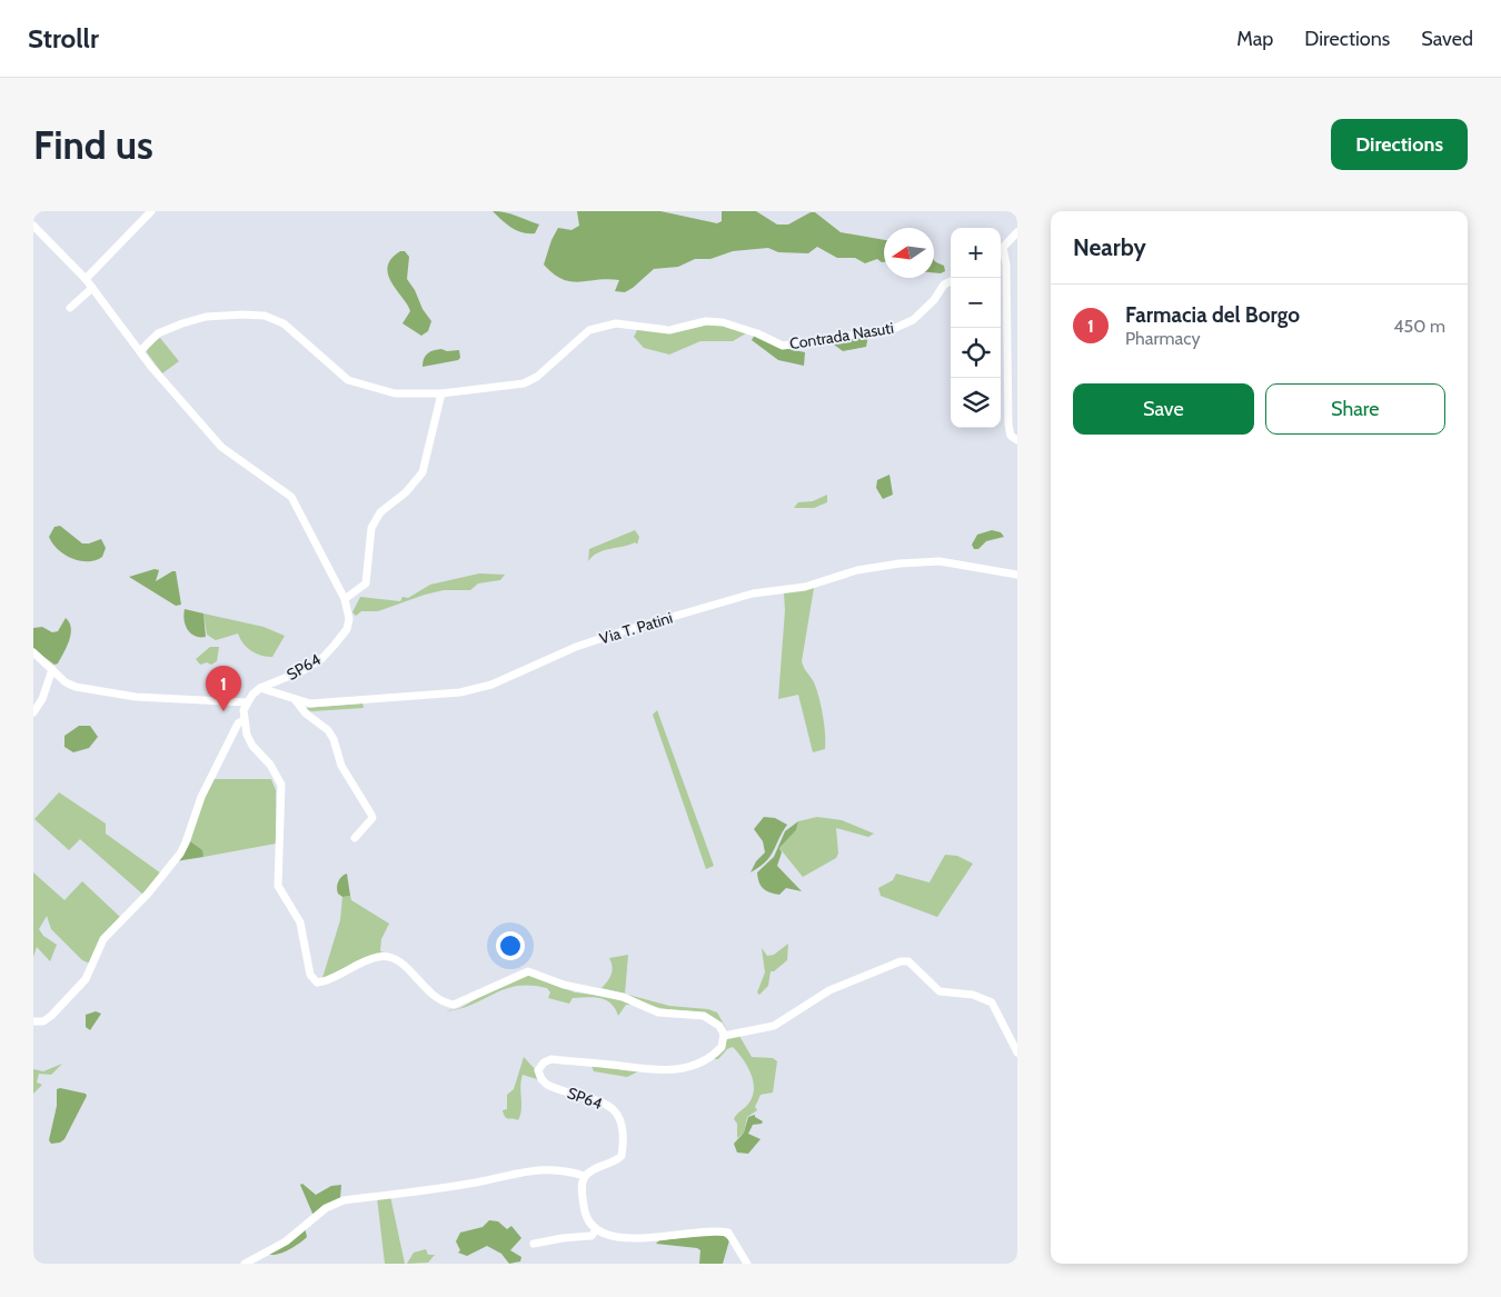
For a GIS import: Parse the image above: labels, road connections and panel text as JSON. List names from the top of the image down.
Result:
{
  "streets": {
    "street": ["Contrada Nasuti", "Via T. Patini", "SP64"]
  },
  "crossings": [
    ["Contrada Nasuti", "SP64"],
    ["Via T. Patini", "SP64"]
  ],
  "north": "left",
  "page": {
    "header": "Strollr",
    "nav": ["Map", "Directions", "Saved"],
    "buttons": [
      "Directions",
      ["Save", "Share"]
    ],
    "title": "Find us",
    "heading": "Nearby",
    "map_buttons": ["+", "−"],
    "list": [
      {
        "mark": "1",
        "name": "Farmacia del Borgo",
        "note": "Pharmacy",
        "value": "450 m"
      }
    ],
    "pins": "1"
  }
}
